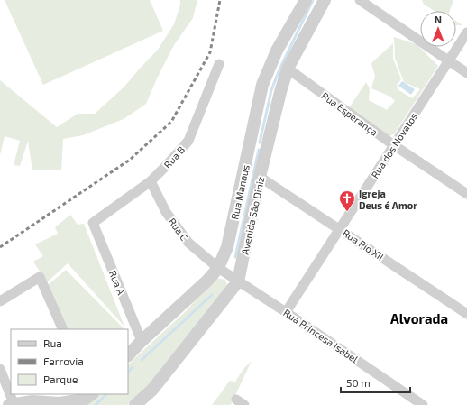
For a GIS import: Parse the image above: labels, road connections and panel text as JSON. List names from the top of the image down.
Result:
{
  "streets": {
    "street": [
      "Rua Esperança",
      "Rua dos Novatos",
      "Rua B",
      "Rua Manaus",
      "Avenida São Diniz",
      "Rua C",
      "Rua Pio XII",
      "Rua A",
      "Rua Princesa Isabel"
    ]
  },
  "crossings": [
    ["Rua Esperança", "Rua dos Novatos"],
    ["Rua Esperança", "Avenida São Diniz"],
    ["Rua dos Novatos", "Rua Pio XII"],
    ["Rua dos Novatos", "Rua Princesa Isabel"],
    ["Rua B", "Rua C"],
    ["Rua B", "Rua A"],
    ["Rua Manaus", "Rua C"],
    ["Rua Manaus", "Rua A"],
    ["Rua Manaus", "Rua Princesa Isabel"],
    ["Avenida São Diniz", "Rua Pio XII"],
    ["Avenida São Diniz", "Rua Princesa Isabel"],
    ["Rua C", "Rua Princesa Isabel"]
  ],
  "districts": ["Alvorada"],
  "places": {
    "church": ["Igreja Deus é Amor"]
  },
  "legend": ["Rua", "Ferrovia", "Parque"],
  "scale_bar": "50 m",
  "north": "top"
}
